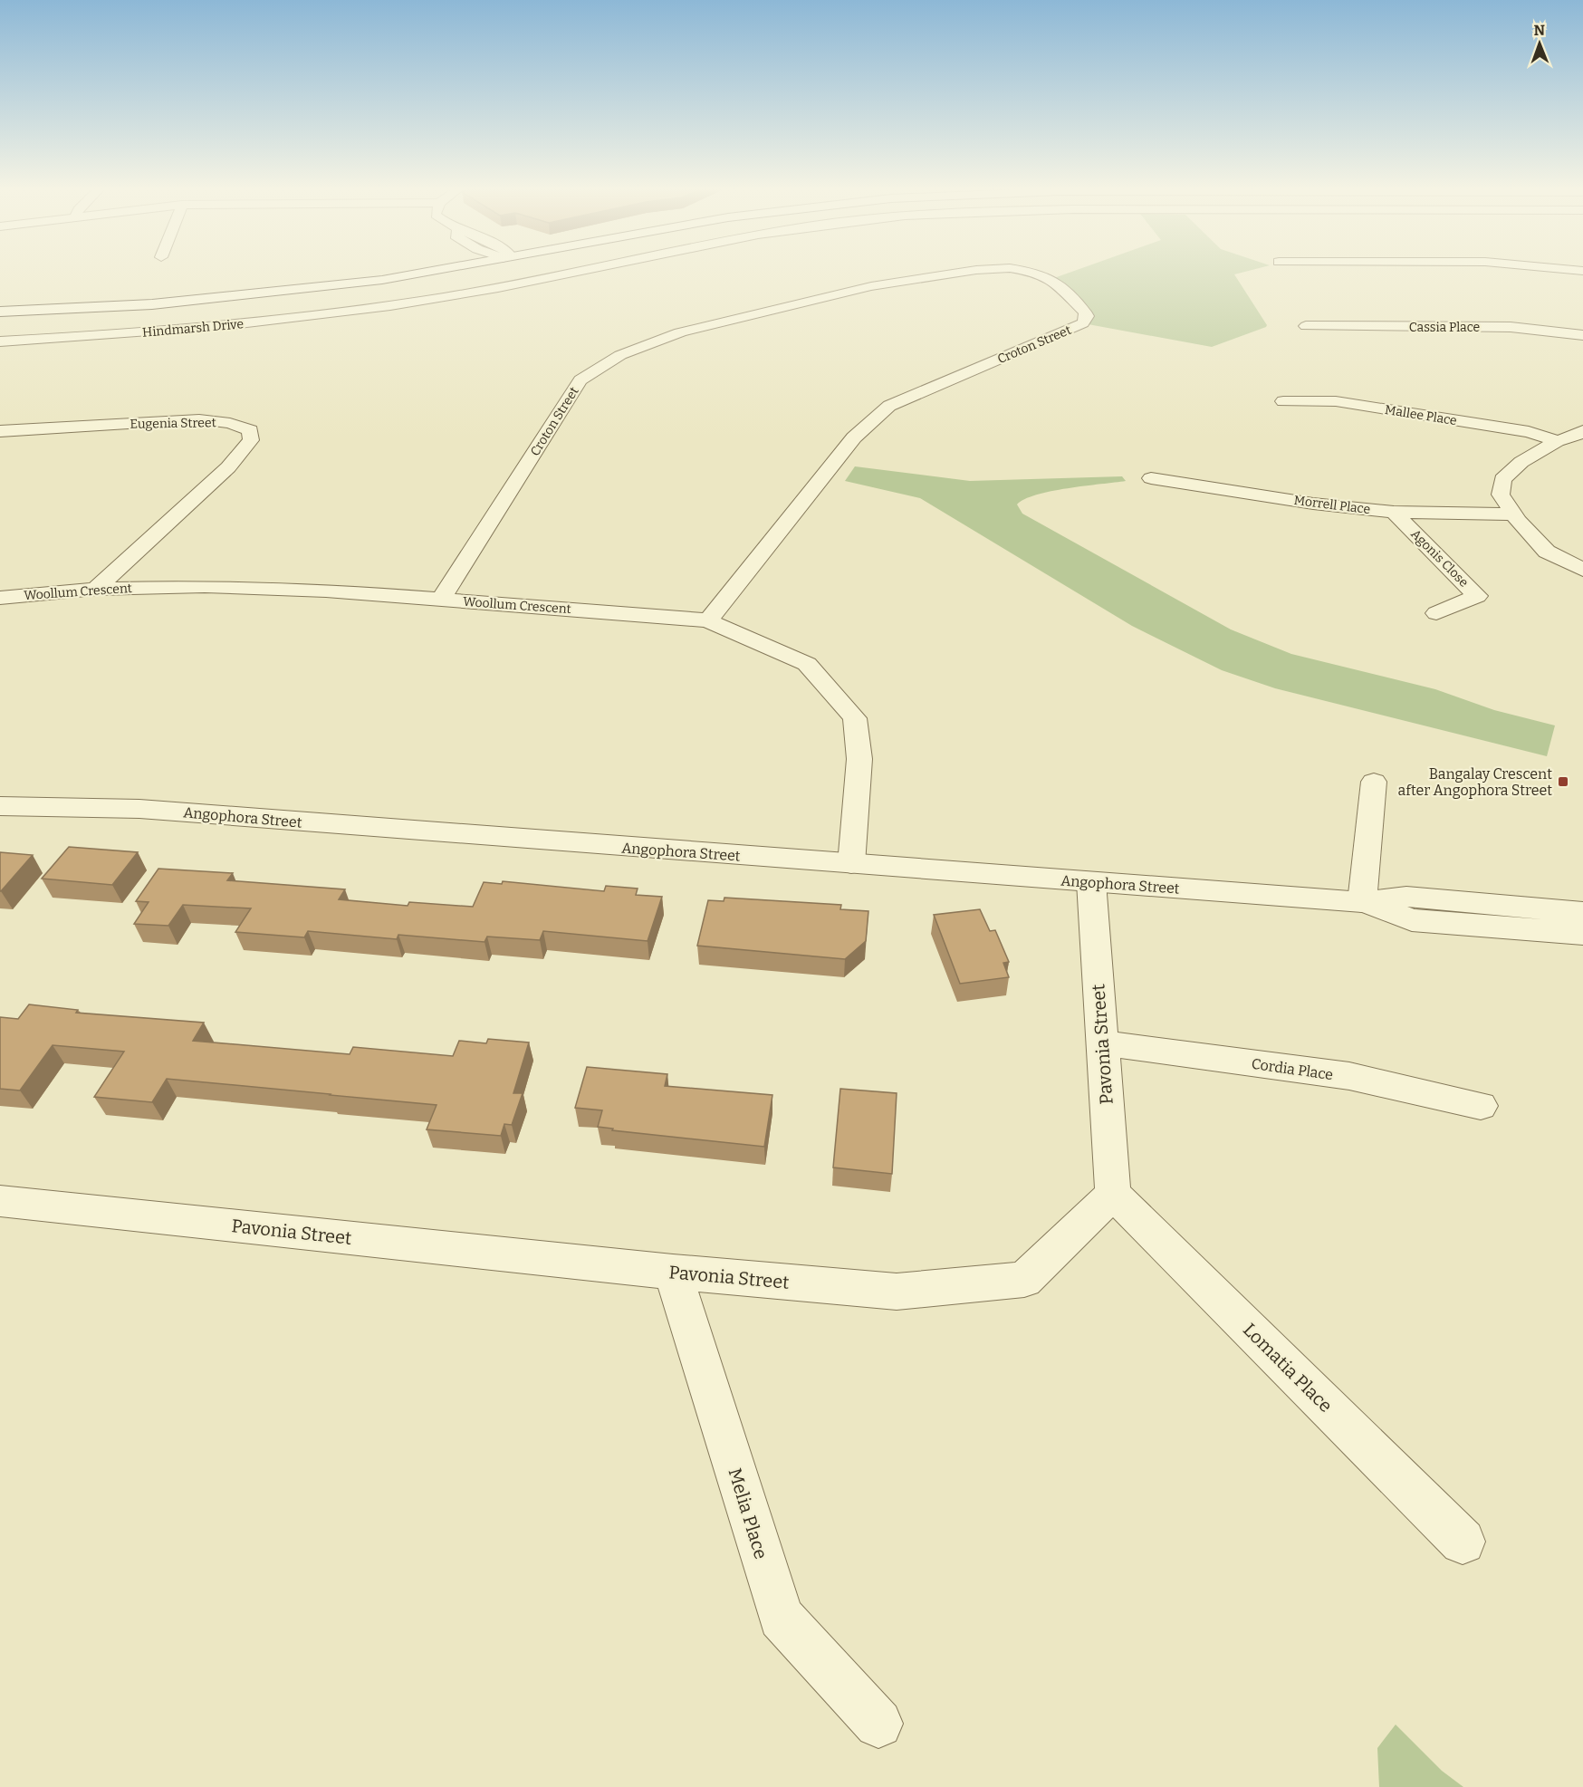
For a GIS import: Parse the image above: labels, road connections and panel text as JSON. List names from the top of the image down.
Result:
{
  "streets": {
    "main road": ["Hindmarsh Drive", "Angophora Street"],
    "street": [
      "Cassia Place",
      "Croton Street",
      "Mallee Place",
      "Eugenia Street",
      "Morrell Place",
      "Agonis Close",
      "Woollum Crescent",
      "Pavonia Street",
      "Cordia Place",
      "Lomatia Place",
      "Melia Place"
    ]
  },
  "crossings": [
    ["Croton Street", "Woollum Crescent"],
    ["Eugenia Street", "Woollum Crescent"],
    ["Morrell Place", "Agonis Close"],
    ["Woollum Crescent", "Angophora Street"],
    ["Angophora Street", "Pavonia Street"],
    ["Pavonia Street", "Cordia Place"],
    ["Pavonia Street", "Lomatia Place"],
    ["Pavonia Street", "Melia Place"]
  ],
  "places": {
    "transit": ["Bangalay Crescent after Angophora Street"]
  },
  "north": "top"
}
